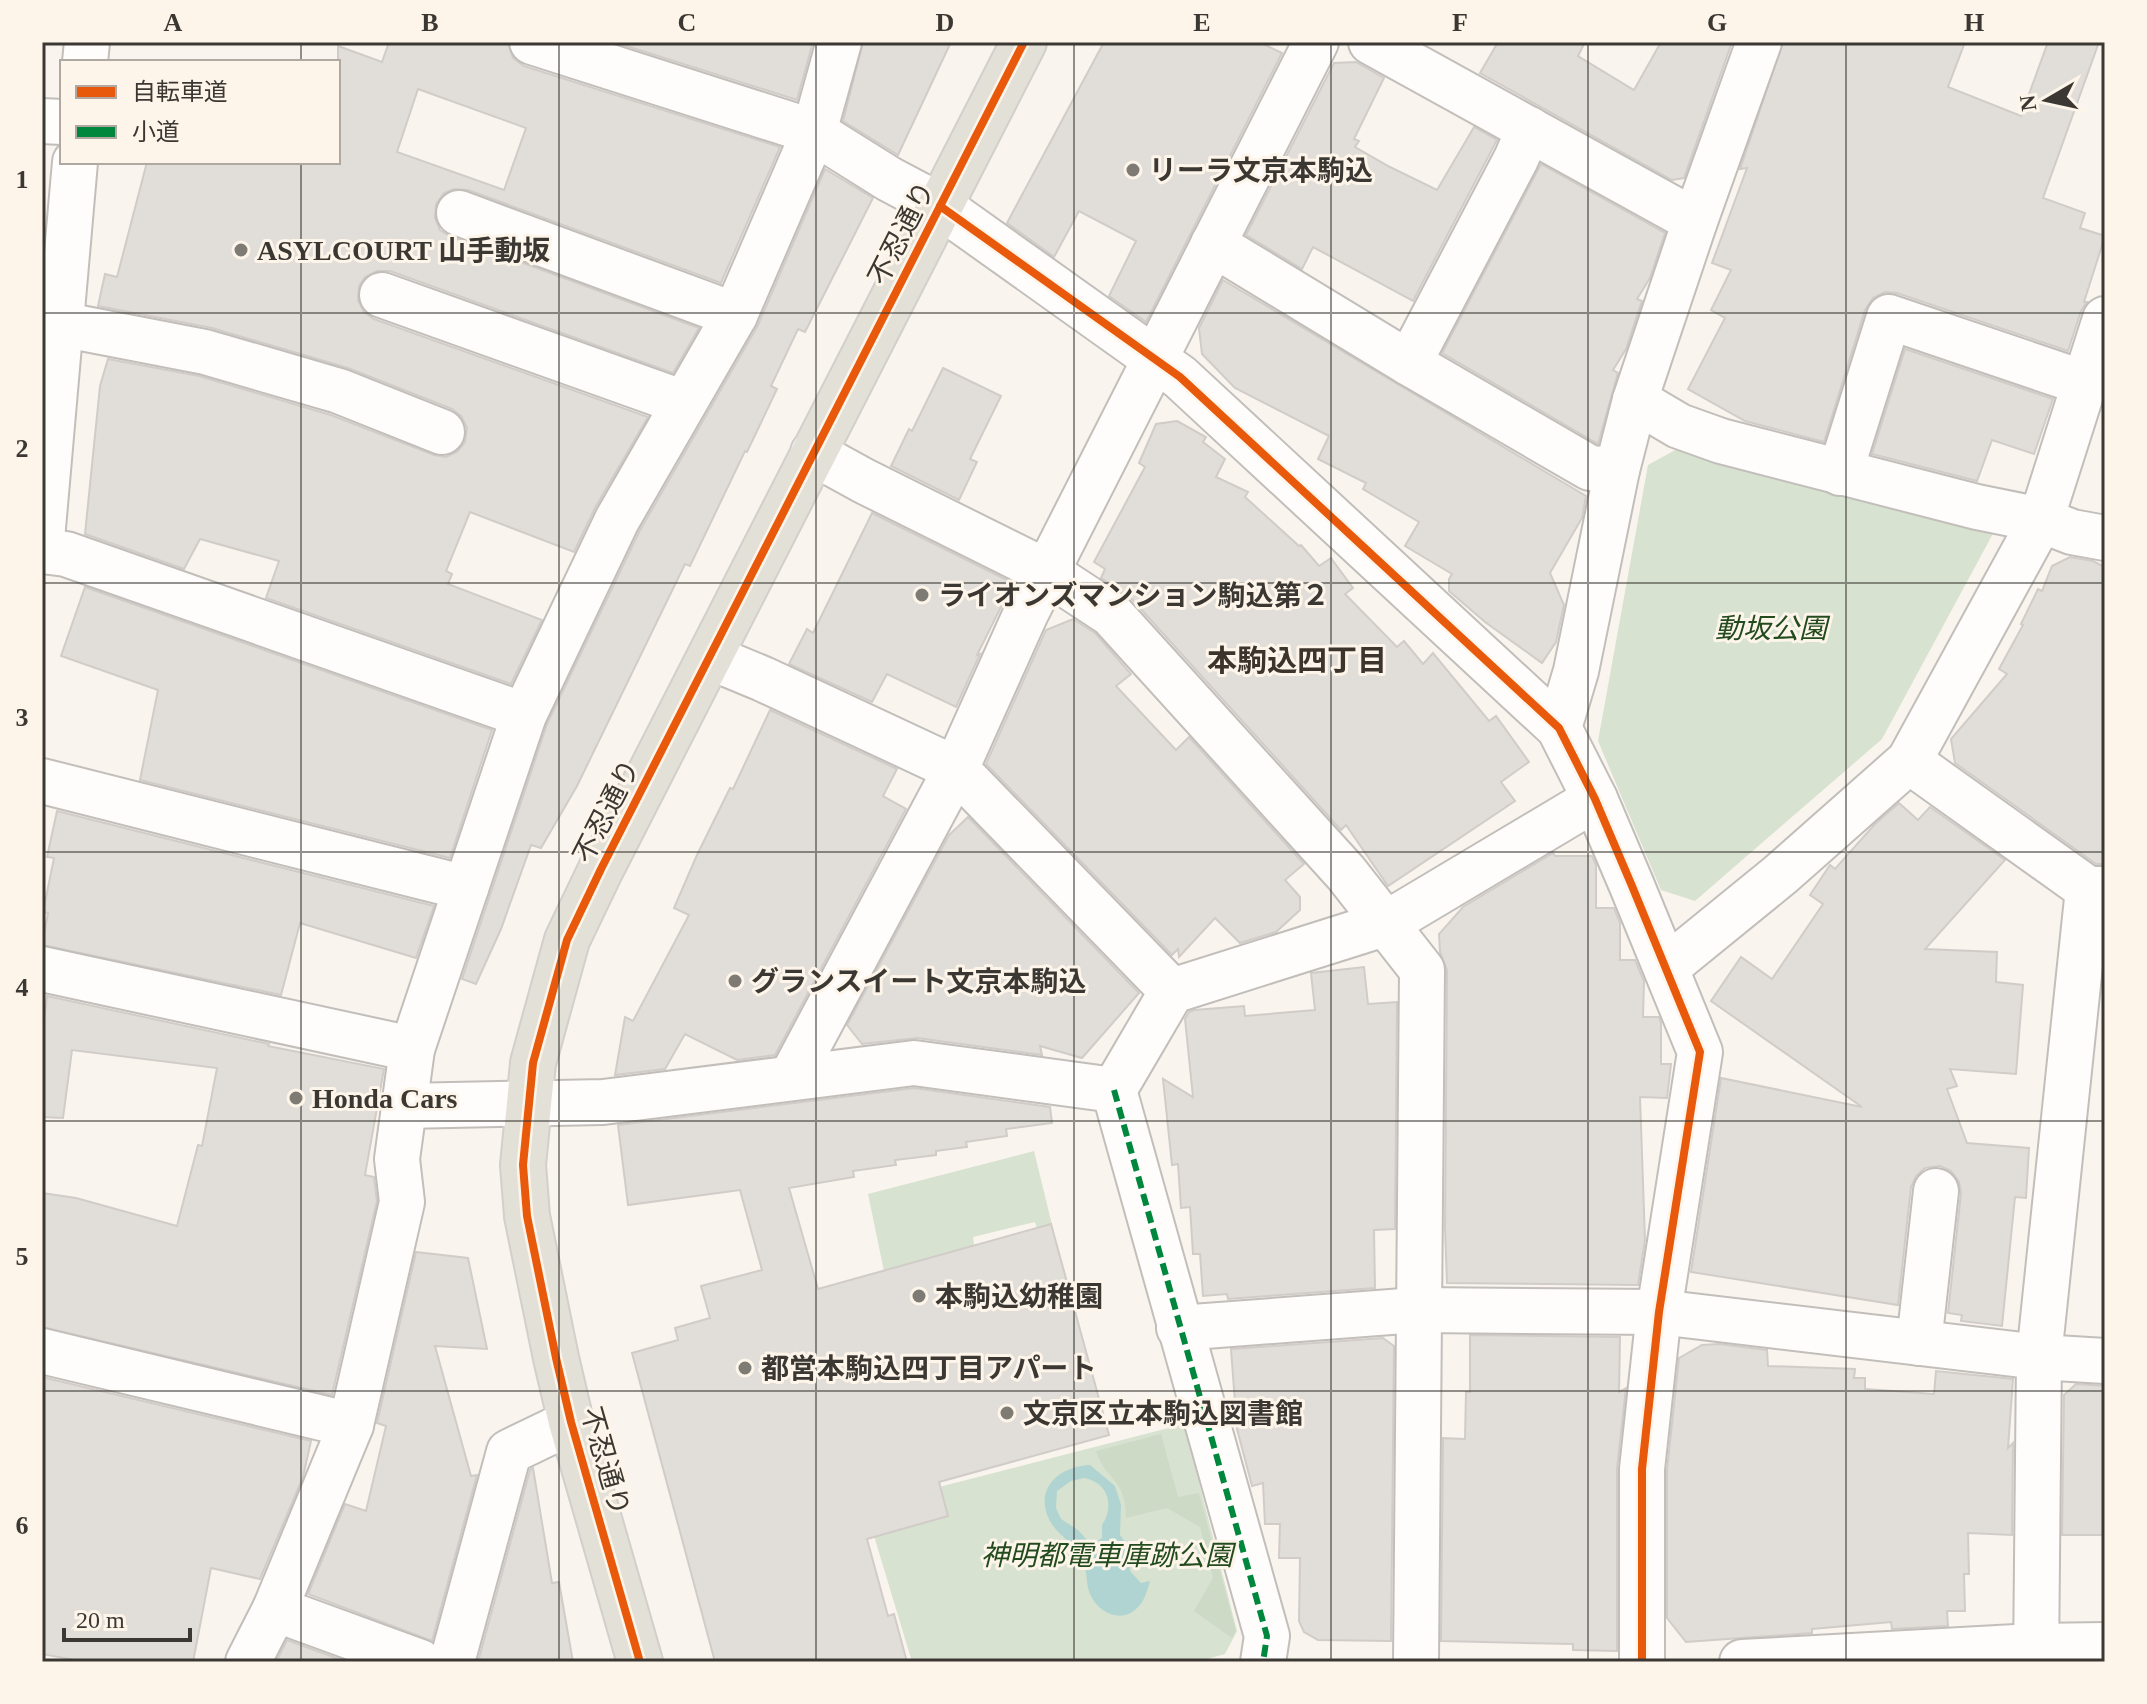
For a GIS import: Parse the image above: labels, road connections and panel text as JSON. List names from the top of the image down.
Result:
{
  "streets": {
    "main road": ["不忍通り"]
  },
  "districts": ["本駒込四丁目"],
  "parks": ["動坂公園", "神明都電車庫跡公園"],
  "places": [
    "リーラ文京本駒込",
    "ASYLCOURT 山手動坂",
    "ライオンズマンション駒込第２",
    "グランスイート文京本駒込",
    "Honda Cars",
    "本駒込幼稚園",
    "都営本駒込四丁目アパート",
    "文京区立本駒込図書館"
  ],
  "legend": ["自転車道", "小道"],
  "scale_bar": "20 m",
  "north": "left",
  "grid": {
    "columns": [
      "A",
      "B",
      "C",
      "D",
      "E",
      "F",
      "G",
      "H"
    ],
    "rows": [
      "1",
      "2",
      "3",
      "4",
      "5",
      "6"
    ]
  }
}
